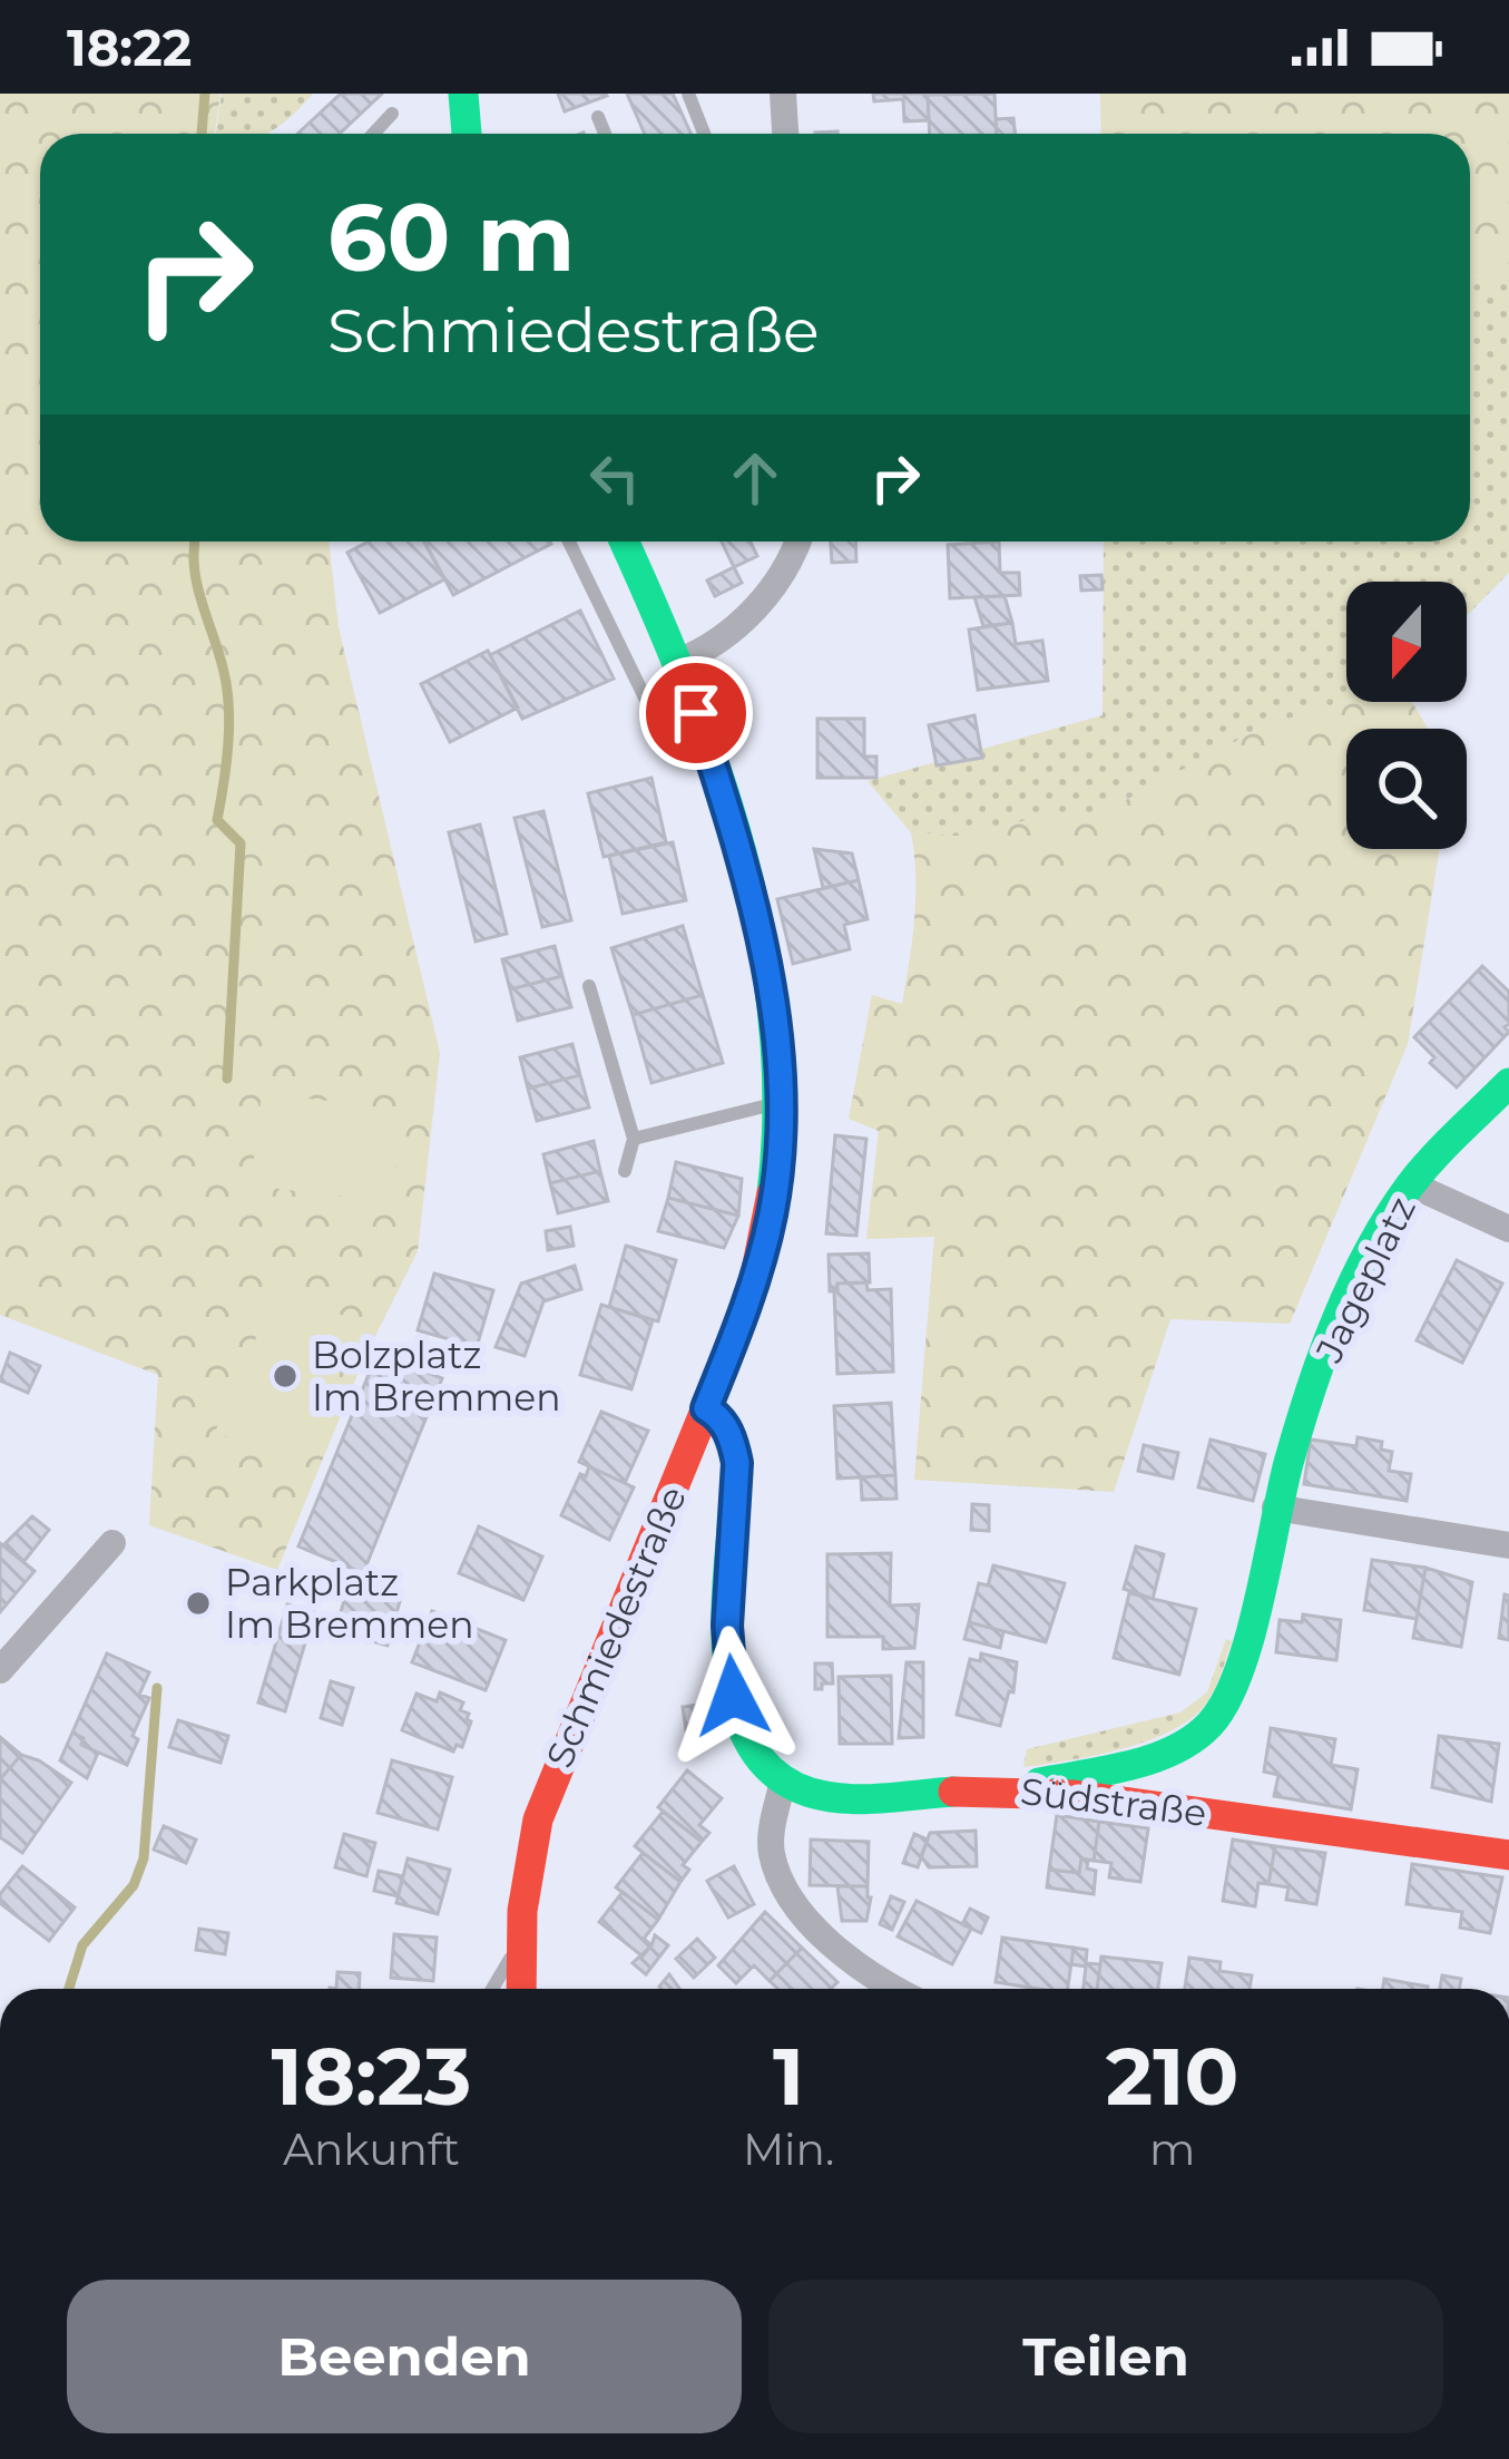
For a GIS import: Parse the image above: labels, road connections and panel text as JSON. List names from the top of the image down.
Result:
{
  "streets": {
    "street": ["Jageplatz", "Schmiedestraße", "Südstraße"]
  },
  "crossings": [
    ["Jageplatz", "Südstraße"]
  ],
  "places": ["Bolzplatz Im Bremmen", "Parkplatz Im Bremmen"],
  "north": "bottom",
  "page": {
    "status": "18:22",
    "turn": ["60 m", "Schmiedestraße"],
    "eta": [
      "18:23",
      "Ankunft",
      "1",
      "Min.",
      "210",
      "m"
    ],
    "buttons": ["Beenden", "Teilen"]
  }
}
